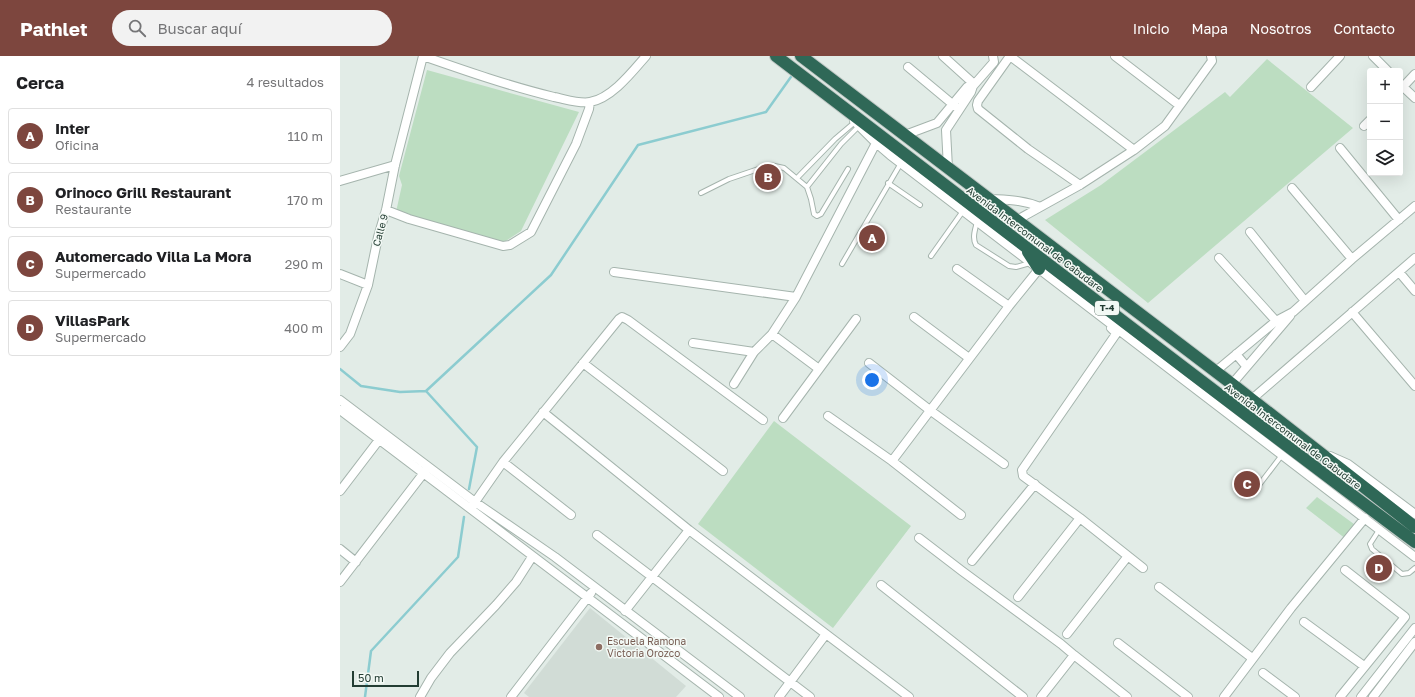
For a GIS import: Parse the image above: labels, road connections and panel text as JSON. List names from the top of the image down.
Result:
{
  "streets": {
    "highway": ["Avenida Intercomunal de Cabudare", "T-4"],
    "street": ["Calle 9"]
  },
  "places": ["Escuela Ramona Victoria Orozco"],
  "scale_bar": "50 m",
  "page": {
    "header": "Pathlet",
    "search": "Buscar aquí",
    "nav": [
      "Inicio",
      "Mapa",
      "Nosotros",
      "Contacto"
    ],
    "heading": ["Cerca", "4 resultados"],
    "map_buttons": ["+", "−"],
    "list": [
      {
        "mark": "A",
        "name": "Inter",
        "note": "Oficina",
        "value": "110 m"
      },
      {
        "mark": "B",
        "name": "Orinoco Grill Restaurant",
        "note": "Restaurante",
        "value": "170 m"
      },
      {
        "mark": "C",
        "name": "Automercado Villa La Mora",
        "note": "Supermercado",
        "value": "290 m"
      },
      {
        "mark": "D",
        "name": "VillasPark",
        "note": "Supermercado",
        "value": "400 m"
      }
    ],
    "pins": [
      "B",
      "A",
      "C",
      "D"
    ],
    "scale": "50 m"
  }
}
